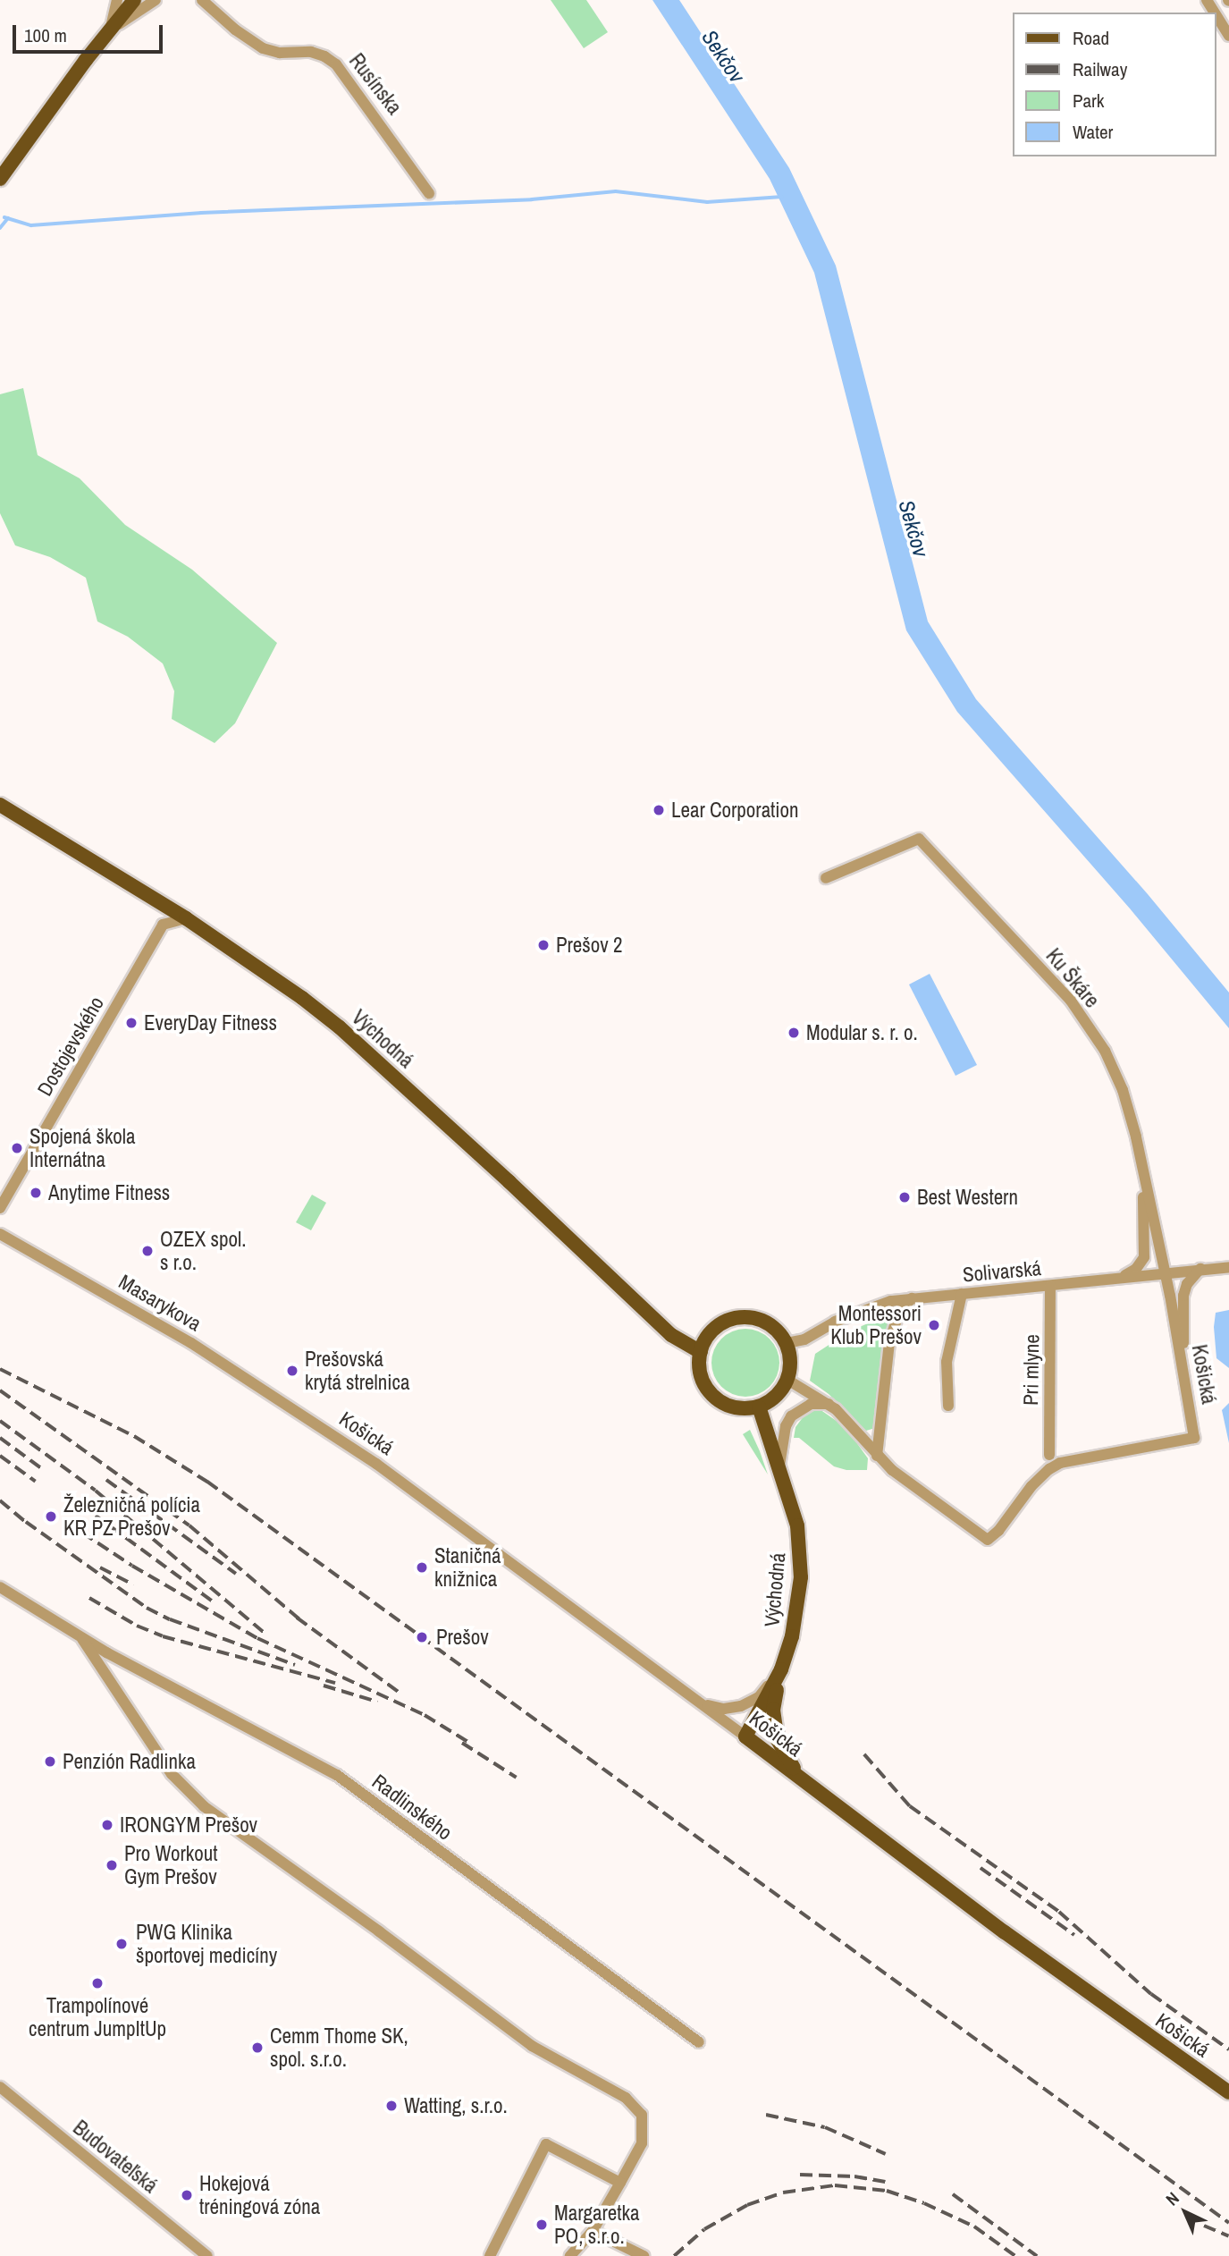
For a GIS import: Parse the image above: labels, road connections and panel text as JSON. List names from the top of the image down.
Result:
{
  "streets": {
    "main road": ["Východná", "Košická"],
    "street": [
      "Rusínska",
      "Ku Škáre",
      "Dostojevského",
      "Solivarská",
      "Masarykova",
      "Pri mlyne",
      "Radlinského",
      "Budovateľská"
    ]
  },
  "crossings": [
    ["Ku Škáre", "Solivarská"],
    ["Ku Škáre", "Košická"],
    ["Východná", "Solivarská"],
    ["Východná", "Košická"],
    ["Solivarská", "Pri mlyne"],
    ["Solivarská", "Košická"],
    ["Masarykova", "Košická"]
  ],
  "water": ["Sekčov"],
  "places": [
    "Lear Corporation",
    "Prešov 2",
    "EveryDay Fitness",
    "Modular s. r. o.",
    "Spojená škola Internátna",
    "Anytime Fitness",
    "Best Western",
    "OZEX spol. s r.o.",
    "Montessori Klub Prešov",
    "Prešovská krytá strelnica",
    "Železničná polícia KR PZ Prešov",
    "Staničná knižnica",
    "Prešov",
    "Penzión Radlinka",
    "IRONGYM Prešov",
    "Pro Workout Gym Prešov",
    "PWG Klinika športovej medicíny",
    "Trampolínové centrum JumpItUp",
    "Cemm Thome SK, spol. s.r.o.",
    "Watting, s.r.o.",
    "Hokejová tréningová zóna",
    "Margaretka PO, s.r.o."
  ],
  "legend": [
    "Road",
    "Railway",
    "Park",
    "Water"
  ],
  "scale_bar": "100 m",
  "north": "top left"
}
